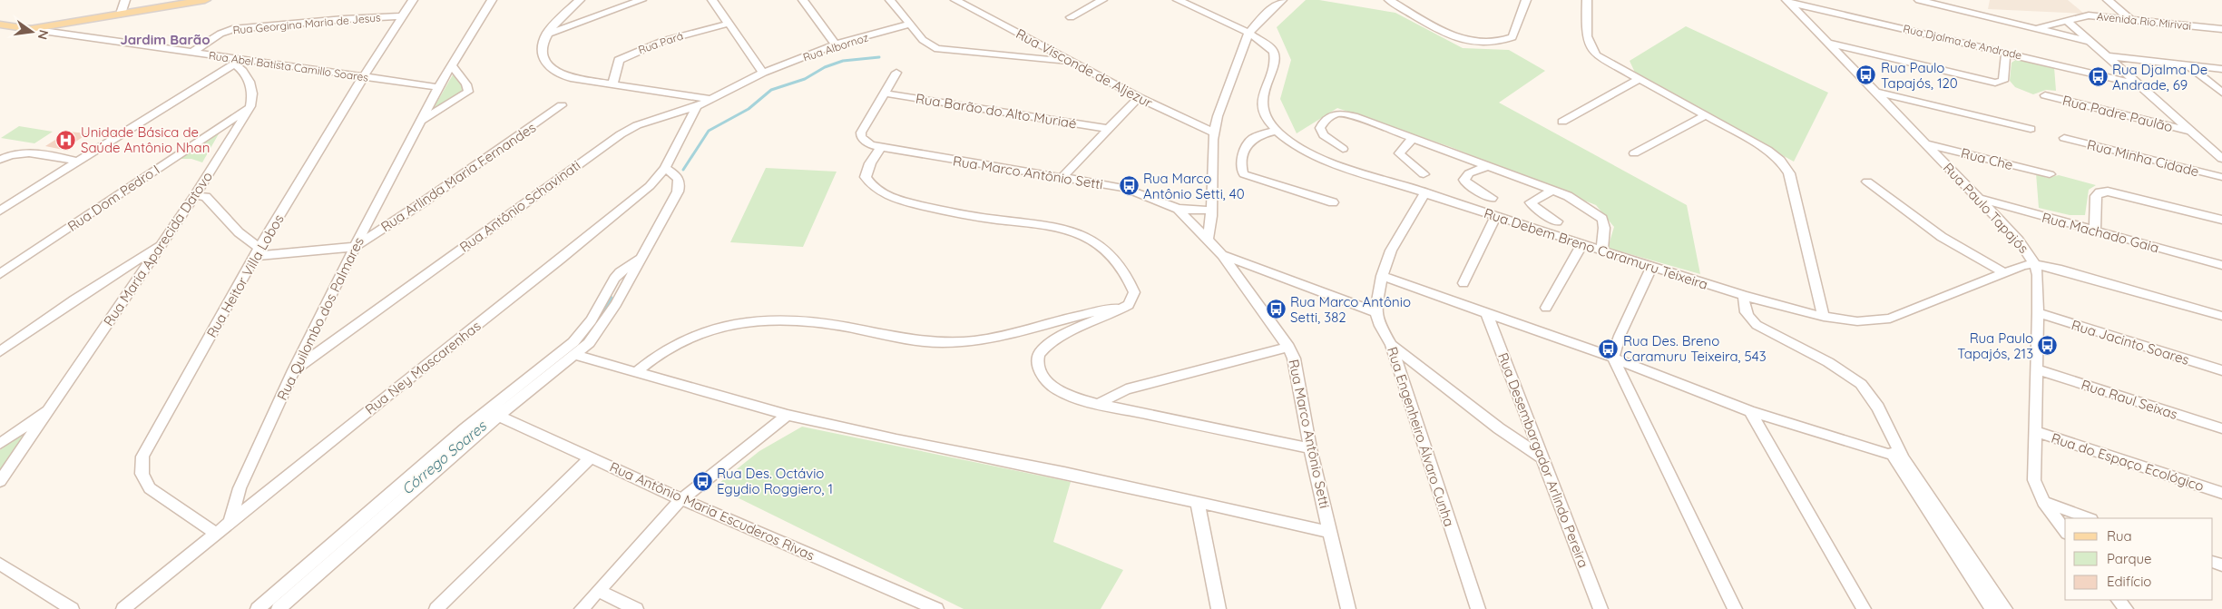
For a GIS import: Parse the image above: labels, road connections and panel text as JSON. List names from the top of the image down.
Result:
{
  "streets": {
    "street": [
      "Avenida Rio Mirivai",
      "Rua Georgina Maria de Jesus",
      "Rua Djalma de Andrade",
      "Rua Pará",
      "Rua Albornoz",
      "Rua Abel Batista Camillo Soares",
      "Rua Visconde de Aljezur",
      "Rua Barão do Alto Muriaé",
      "Rua Padre Paulão",
      "Rua Minha Cidade",
      "Rua Che",
      "Rua Marco Antônio Setti",
      "Rua Arlinda Maria Fernandes",
      "Rua Dom Pedro I",
      "Rua Antônio Schavinati",
      "Rua Paulo Tapajós",
      "Rua Machado Gaia",
      "Rua Maria Aparecida Datovo",
      "Rua Debem Breno Caramuru Teixeira",
      "Rua Heitor Villa Lobos",
      "Rua Quilombo dos Palmares",
      "Rua Jacinto Soares",
      "Rua Ney Mascarenhas",
      "Rua Raul Seixas",
      "Rua Engenheiro Álvaro Cunha",
      "Rua Desembargador Arlindo Pereira",
      "Rua do Espaço Ecológico",
      "Rua Antônio Maria Escuderos Rivas"
    ]
  },
  "crossings": [
    ["Rua Georgina Maria de Jesus", "Rua Abel Batista Camillo Soares"],
    ["Rua Georgina Maria de Jesus", "Rua Heitor Villa Lobos"],
    ["Rua Djalma de Andrade", "Rua Paulo Tapajós"],
    ["Rua Albornoz", "Rua Antônio Schavinati"],
    ["Rua Abel Batista Camillo Soares", "Rua Heitor Villa Lobos"],
    ["Rua Abel Batista Camillo Soares", "Rua Quilombo dos Palmares"],
    ["Rua Barão do Alto Muriaé", "Rua Marco Antônio Setti"],
    ["Rua Che", "Rua Paulo Tapajós"],
    ["Rua Arlinda Maria Fernandes", "Rua Quilombo dos Palmares"],
    ["Rua Dom Pedro I", "Rua Maria Aparecida Datovo"],
    ["Rua Antônio Schavinati", "Rua Quilombo dos Palmares"],
    ["Rua Antônio Schavinati", "Rua Ney Mascarenhas"],
    ["Rua Paulo Tapajós", "Rua Machado Gaia"],
    ["Rua Paulo Tapajós", "Rua Debem Breno Caramuru Teixeira"],
    ["Rua Paulo Tapajós", "Rua Jacinto Soares"],
    ["Rua Paulo Tapajós", "Rua Raul Seixas"],
    ["Rua Paulo Tapajós", "Rua do Espaço Ecológico"],
    ["Rua Heitor Villa Lobos", "Rua Ney Mascarenhas"],
    ["Rua Quilombo dos Palmares", "Rua Ney Mascarenhas"]
  ],
  "districts": ["Jardim Barão"],
  "water": ["Córrego Soares"],
  "places": {
    "bus stop": [
      "Rua Paulo Tapajós, 120",
      "Rua Djalma De Andrade, 69",
      "Rua Marco Antônio Setti, 40",
      "Rua Marco Antônio Setti, 382",
      "Rua Paulo Tapajós, 213",
      "Rua Des. Breno Caramuru Teixeira, 543",
      "Rua Des. Octávio Egydio Roggiero, 1"
    ],
    "hospital": ["Unidade Básica de Saúde Antônio Nhan"]
  },
  "legend": ["Rua", "Parque", "Edifício"],
  "north": "right"
}
